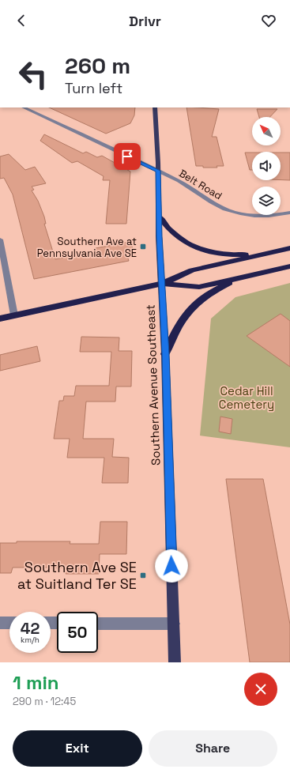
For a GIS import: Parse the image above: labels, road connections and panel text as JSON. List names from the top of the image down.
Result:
{
  "streets": {
    "main road": ["Southern Avenue Southeast"],
    "street": ["Belt Road"]
  },
  "crossings": [
    ["Belt Road", "Southern Avenue Southeast"]
  ],
  "parks": ["Cedar Hill Cemetery"],
  "places": {
    "transit": ["Southern Ave at Pennsylvania Ave SE", "Southern Ave SE at Suitland Ter SE"]
  },
  "north": "top left",
  "page": {
    "header": "Drivr",
    "turn": ["260 m", "Turn left"],
    "speed": "42 km/h",
    "limit": "50",
    "heading": ["1 min", "290 m · 12:45"],
    "buttons": ["Exit", "Share"]
  }
}
